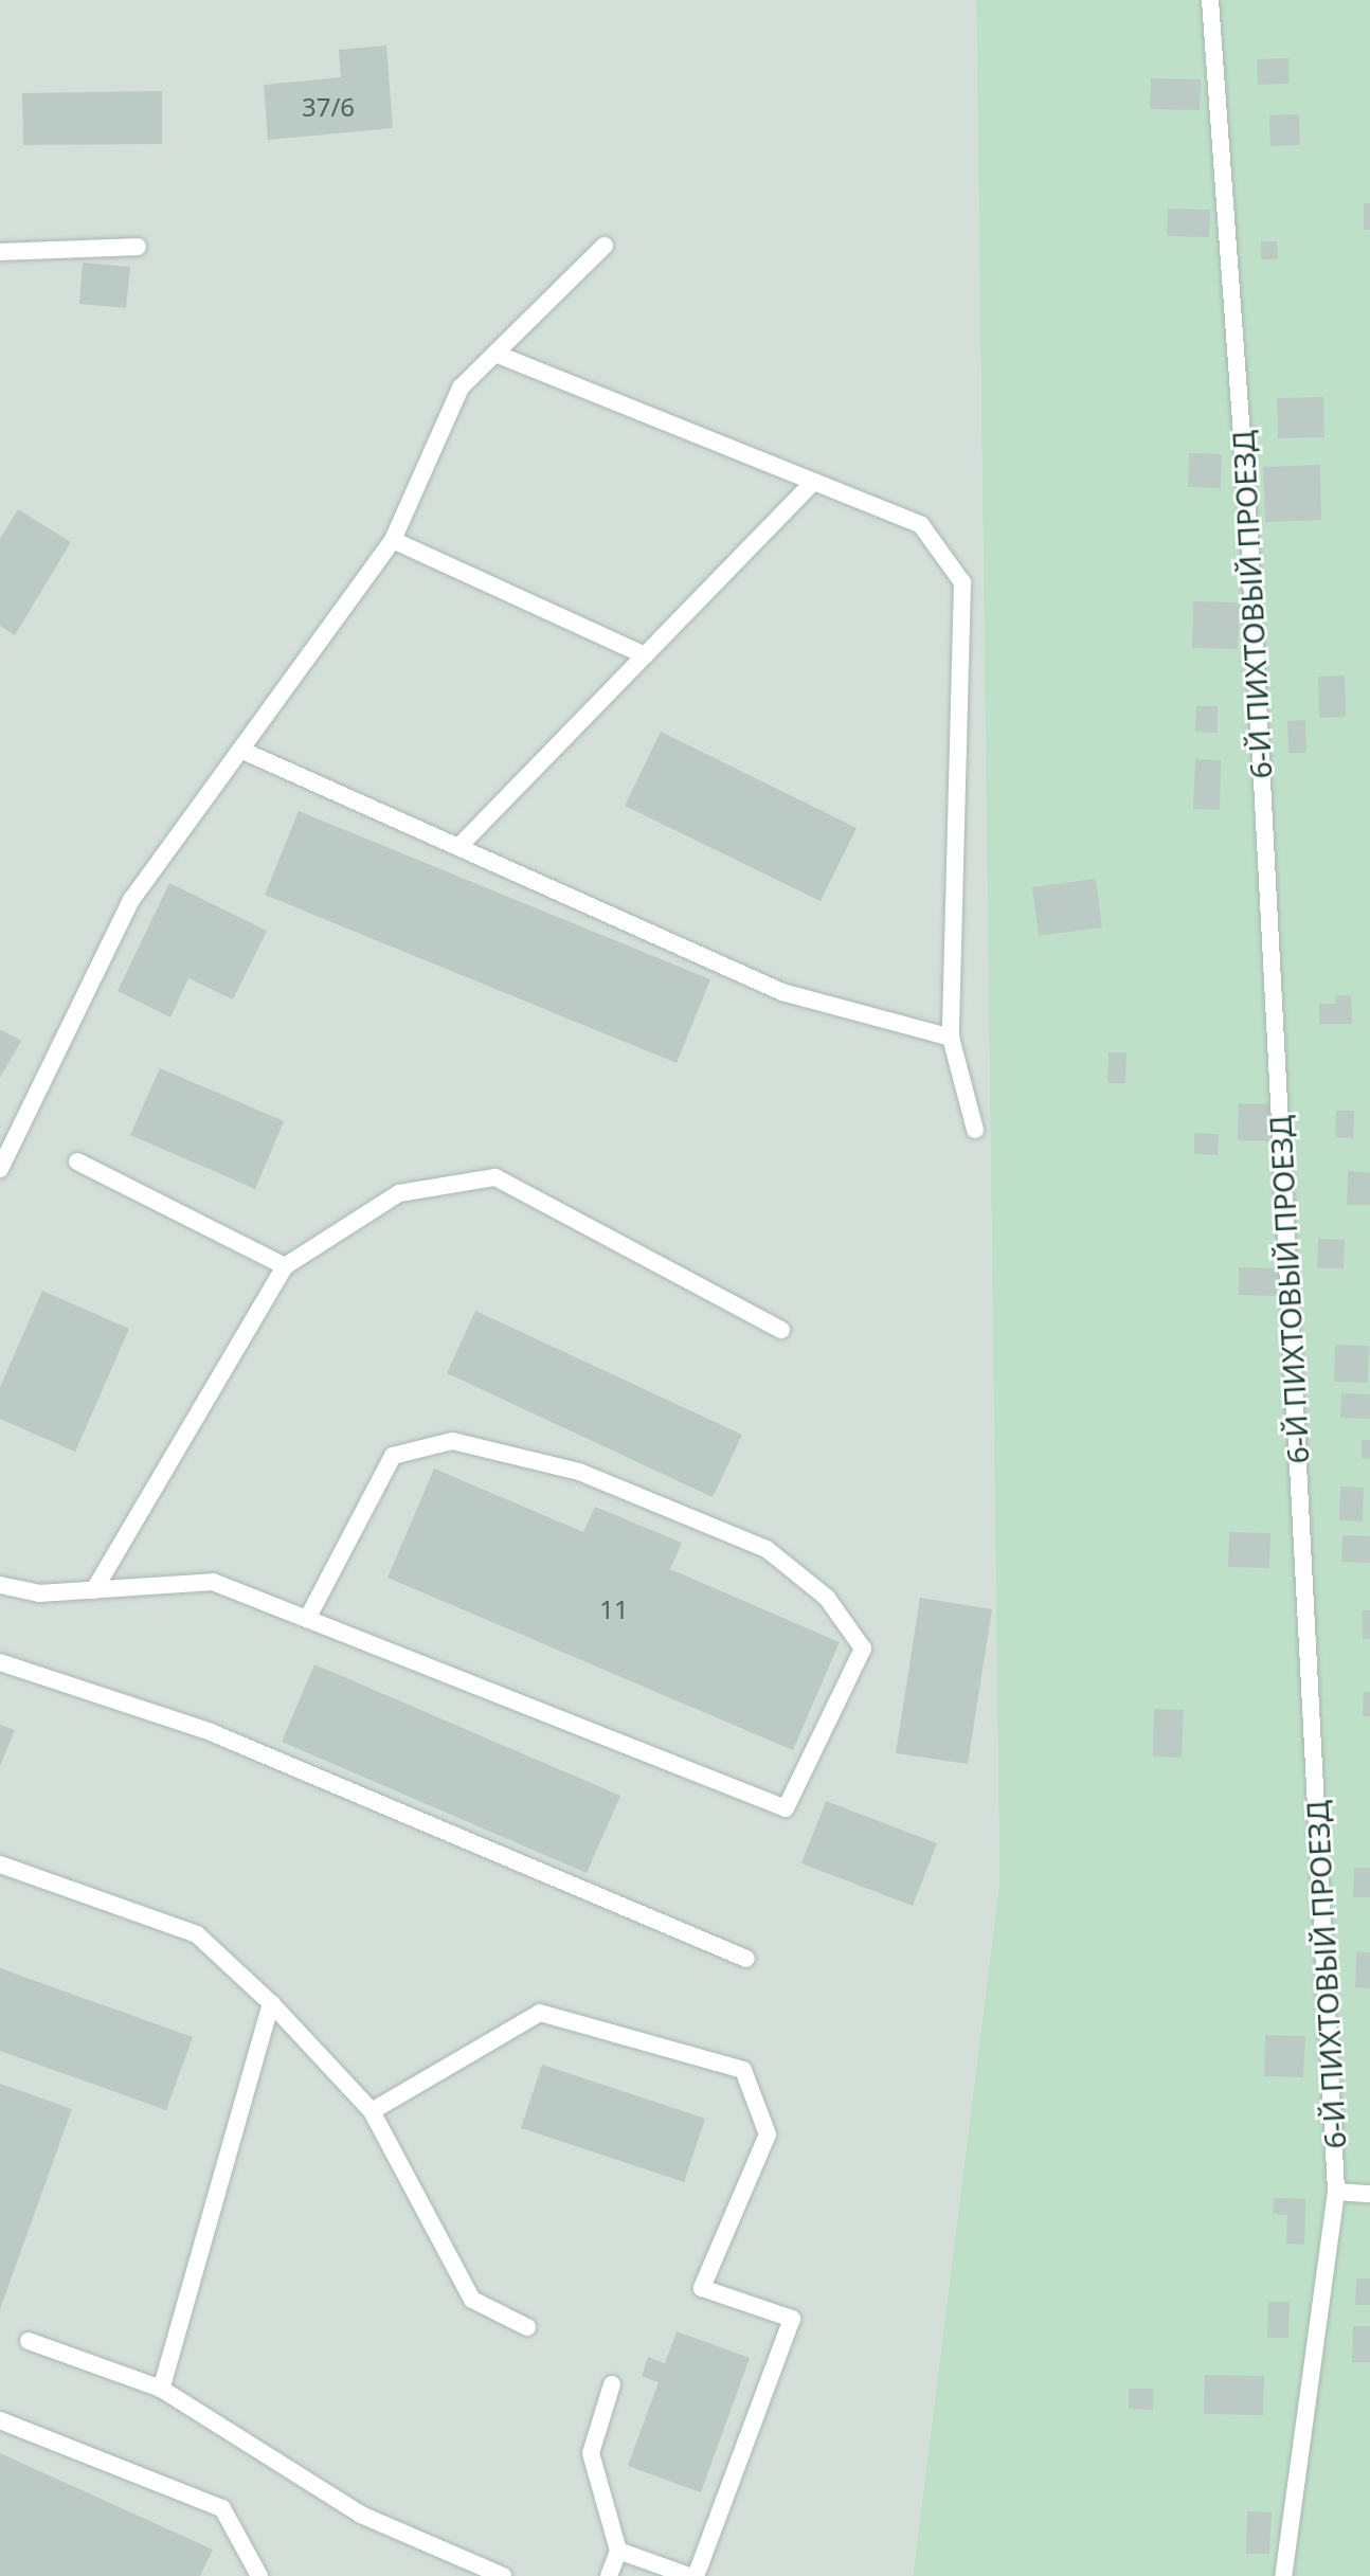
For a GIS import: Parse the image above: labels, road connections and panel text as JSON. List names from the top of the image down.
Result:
{
  "streets": {
    "lane": ["6-Й ПИХТОВЫЙ ПРОЕЗД"]
  },
  "house_numbers": ["37/6", "11"]
}
